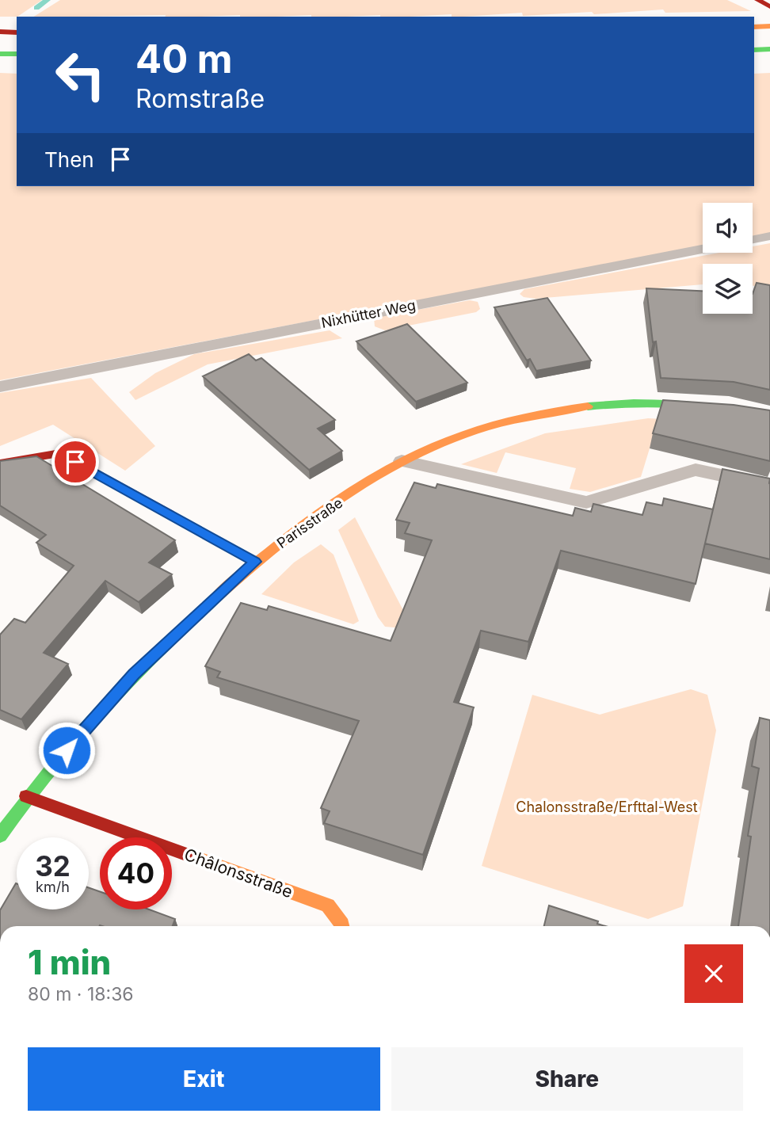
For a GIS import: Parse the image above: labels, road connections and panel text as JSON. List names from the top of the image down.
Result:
{
  "streets": {
    "main road": ["Parisstraße", "Châlonsstraße"],
    "lane": ["Nixhütter Weg"]
  },
  "crossings": [
    ["Parisstraße", "Châlonsstraße"]
  ],
  "parks": ["Chalonsstraße/Erfttal-West"],
  "page": {
    "turn": ["40 m", "Romstraße"],
    "then": "Then",
    "speed": "32 km/h",
    "limit": "40",
    "heading": ["1 min", "80 m · 18:36"],
    "buttons": ["Exit", "Share"]
  }
}
